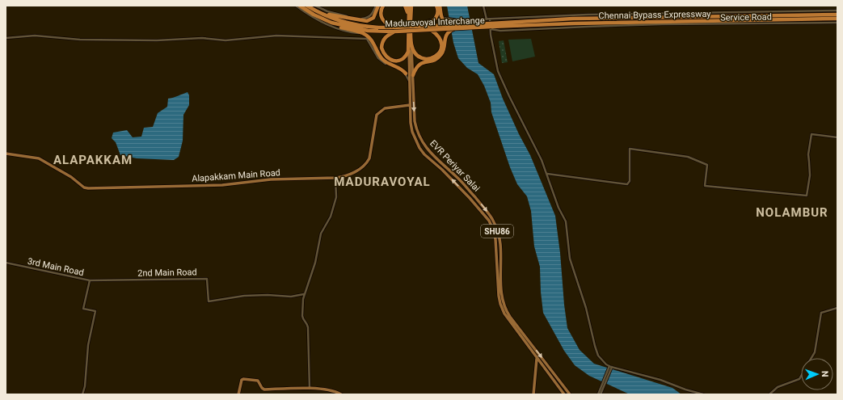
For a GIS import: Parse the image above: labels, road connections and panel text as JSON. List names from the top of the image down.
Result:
{
  "streets": {
    "highway": ["Chennai Bypass Expressway", "Maduravoyal Interchange", "SHU86"],
    "main road": ["EVR Periyar Salai", "Alapakkam Main Road"],
    "street": ["Service Road", "3rd Main Road", "2nd Main Road"]
  },
  "crossings": [
    ["Chennai Bypass Expressway", "Service Road"],
    ["Chennai Bypass Expressway", "Maduravoyal Interchange"],
    ["Service Road", "Maduravoyal Interchange"],
    ["EVR Periyar Salai", "Alapakkam Main Road"],
    ["EVR Periyar Salai", "SHU86"],
    ["3rd Main Road", "2nd Main Road"]
  ],
  "districts": ["ALAPAKKAM", "MADURAVOYAL", "NOLAMBUR"],
  "north": "right"
}
